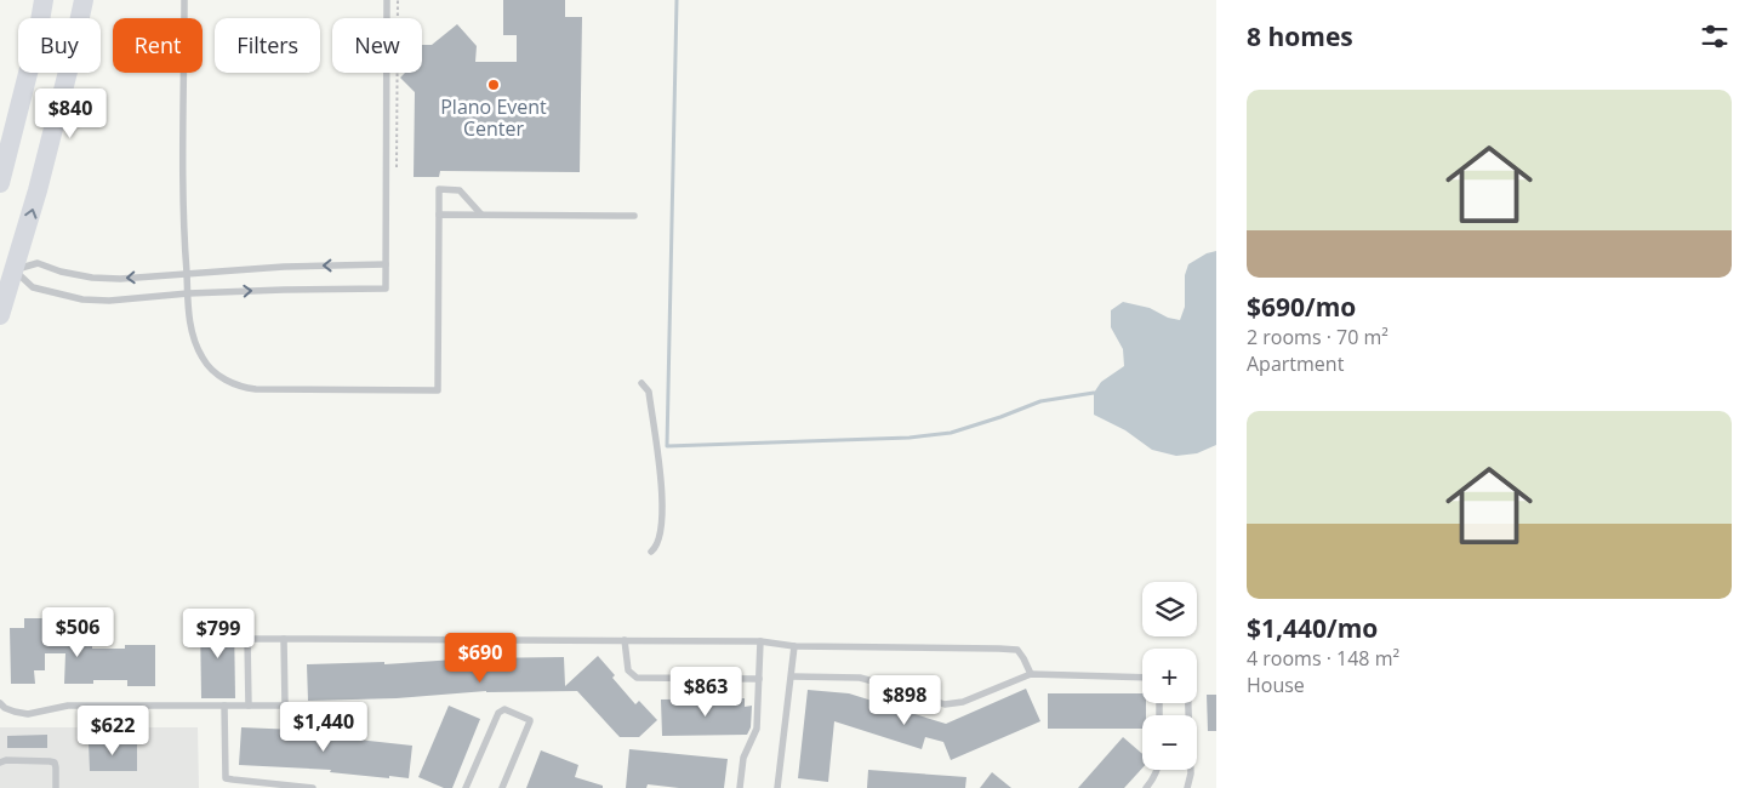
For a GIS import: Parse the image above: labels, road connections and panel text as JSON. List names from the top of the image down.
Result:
{
  "places": ["Plano Event Center"],
  "page": {
    "heading": "8 homes",
    "chip": [
      "Buy",
      "Rent",
      "Filters",
      "New"
    ],
    "list": [
      {
        "name": "$690/mo",
        "note": "2 rooms · 70 m² · Apartment"
      },
      {
        "name": "$1,440/mo",
        "note": "4 rooms · 148 m² · House"
      }
    ],
    "price": [
      "$840",
      "$506",
      "$799",
      "$690",
      "$863",
      "$898",
      "$1,440",
      "$622"
    ],
    "map_buttons": ["+", "−"]
  }
}
